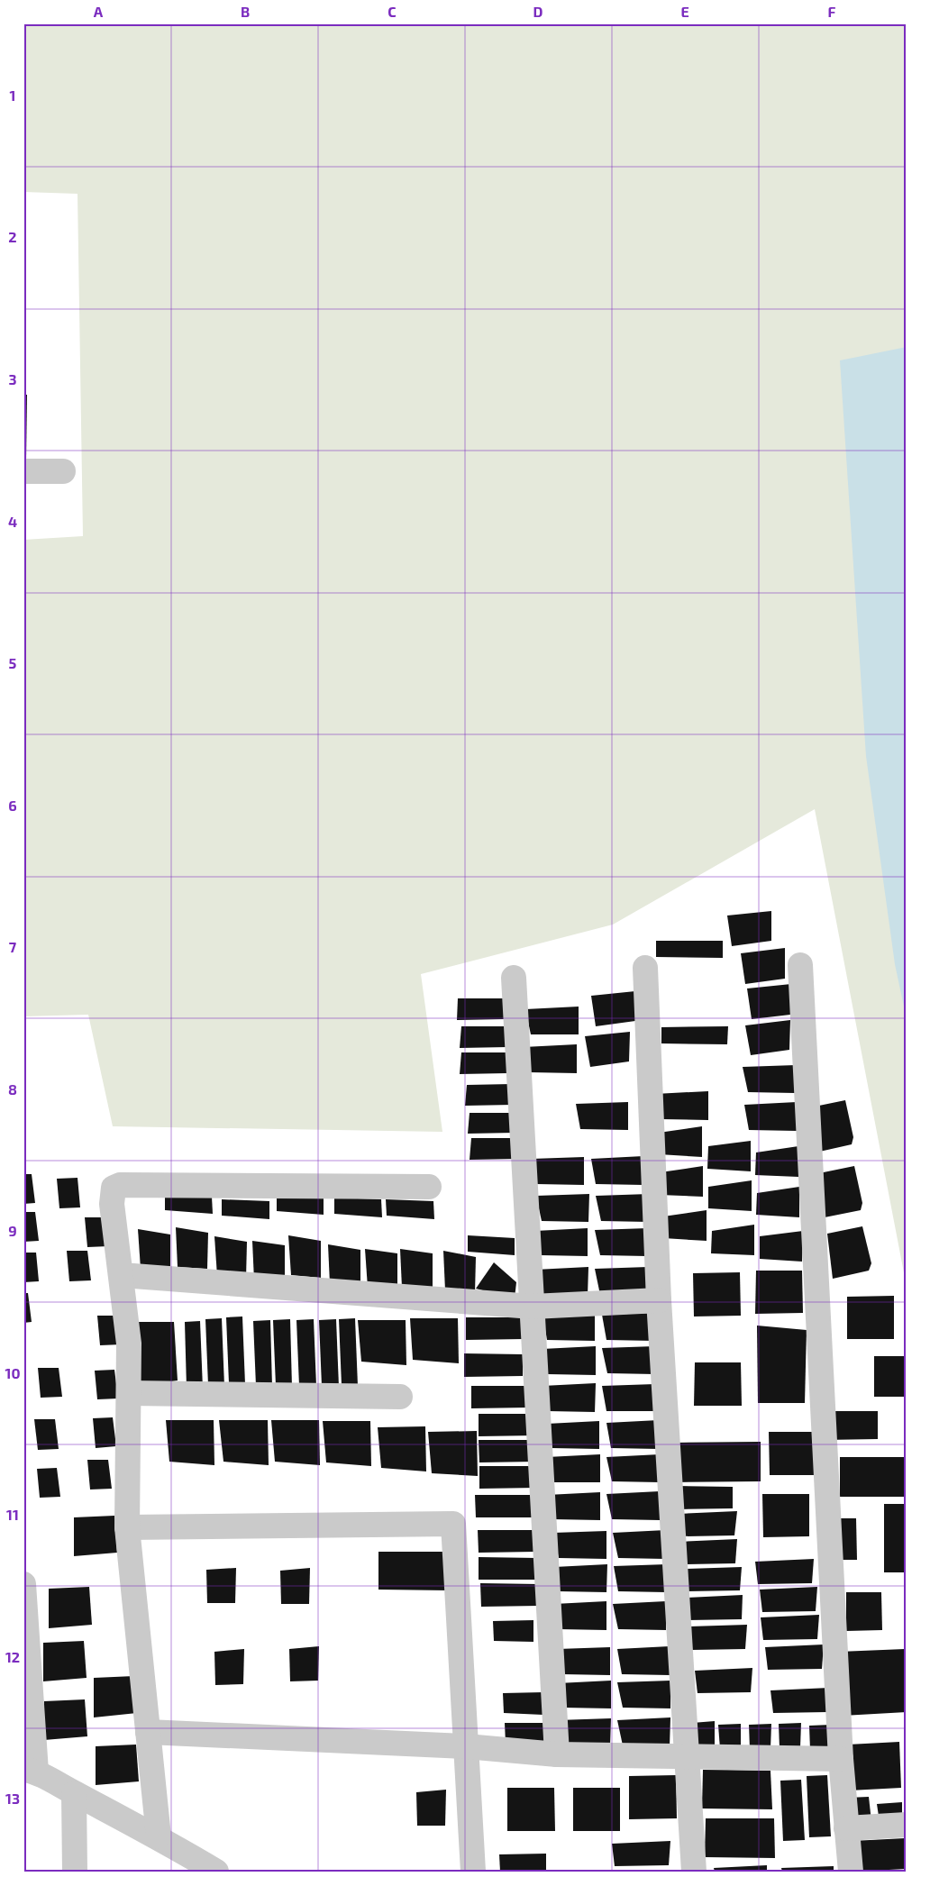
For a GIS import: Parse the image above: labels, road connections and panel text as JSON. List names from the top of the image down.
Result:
{
  "grid": {
    "columns": [
      "A",
      "B",
      "C",
      "D",
      "E",
      "F"
    ],
    "rows": [
      "1",
      "2",
      "3",
      "4",
      "5",
      "6",
      "7",
      "8",
      "9",
      "10",
      "11",
      "12",
      "13"
    ]
  }
}
